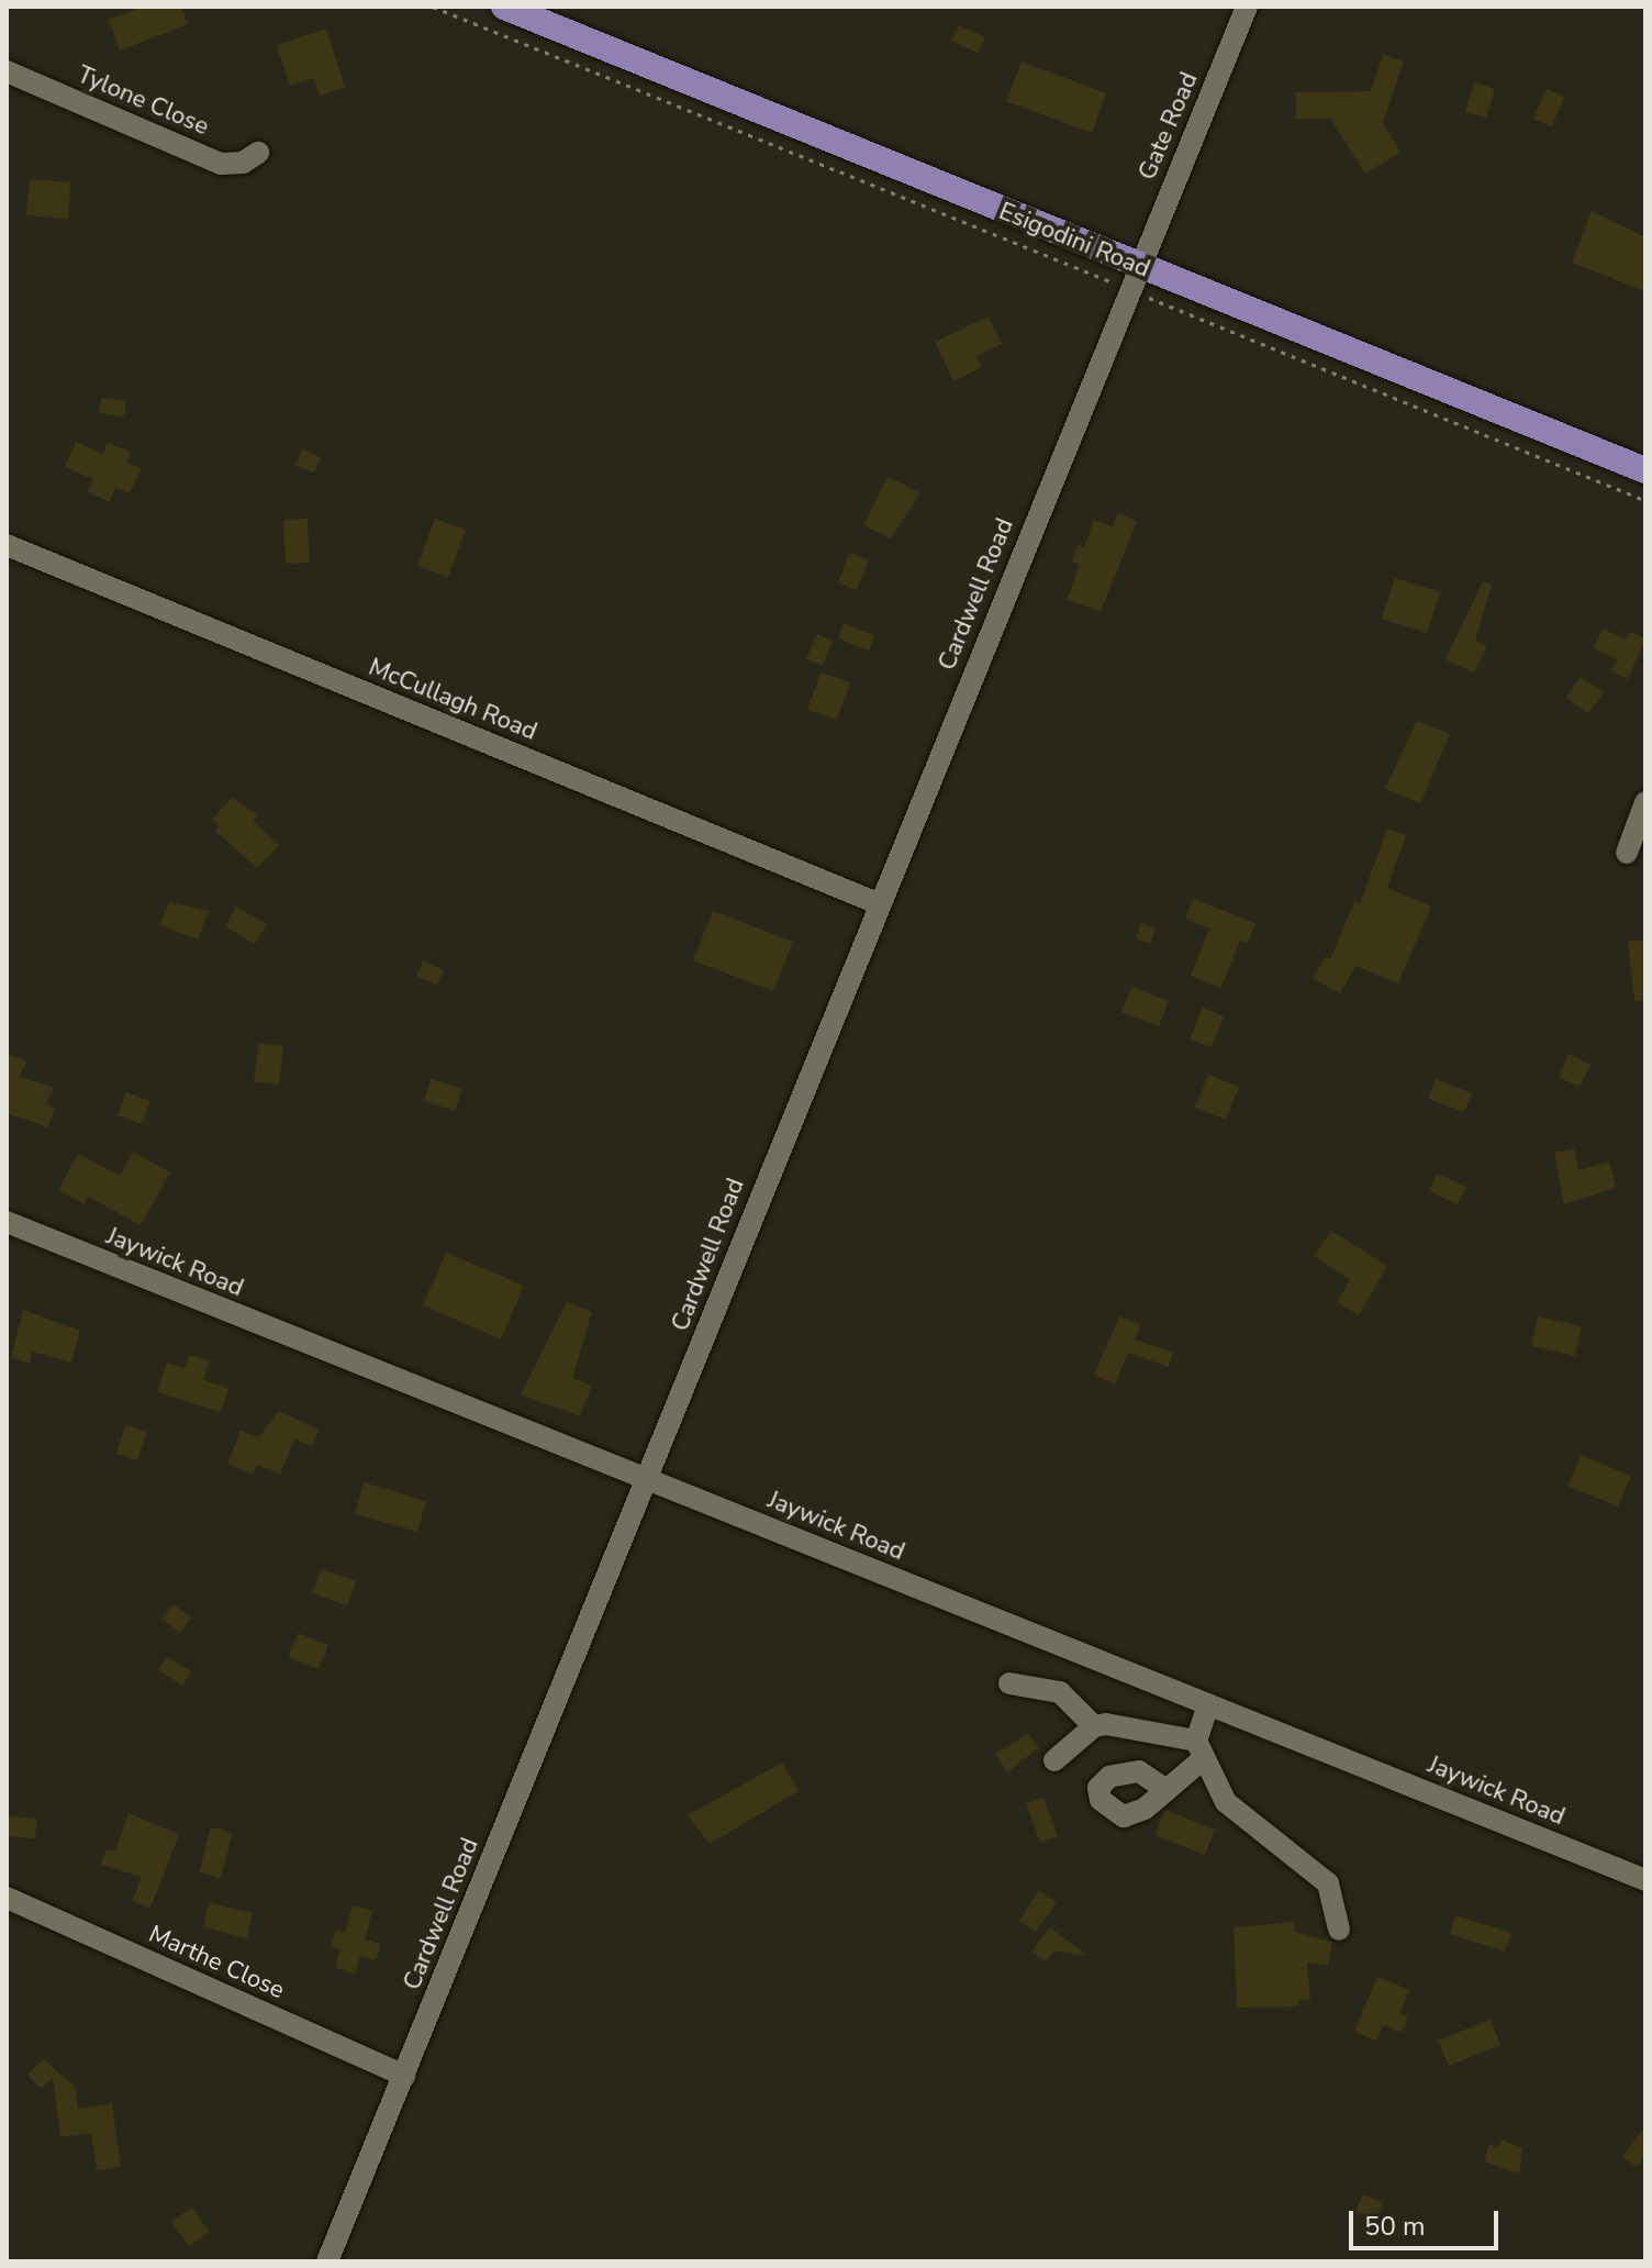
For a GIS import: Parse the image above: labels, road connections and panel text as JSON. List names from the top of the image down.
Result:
{
  "streets": {
    "main road": ["Esigodini Road"],
    "street": [
      "Tylone Close",
      "Gate Road",
      "Cardwell Road",
      "McCullagh Road",
      "Jaywick Road",
      "Marthe Close"
    ]
  },
  "crossings": [
    ["Gate Road", "Esigodini Road"],
    ["Gate Road", "Cardwell Road"],
    ["Esigodini Road", "Cardwell Road"],
    ["Cardwell Road", "McCullagh Road"],
    ["Cardwell Road", "Jaywick Road"],
    ["Cardwell Road", "Marthe Close"]
  ],
  "scale_bar": "50 m"
}
